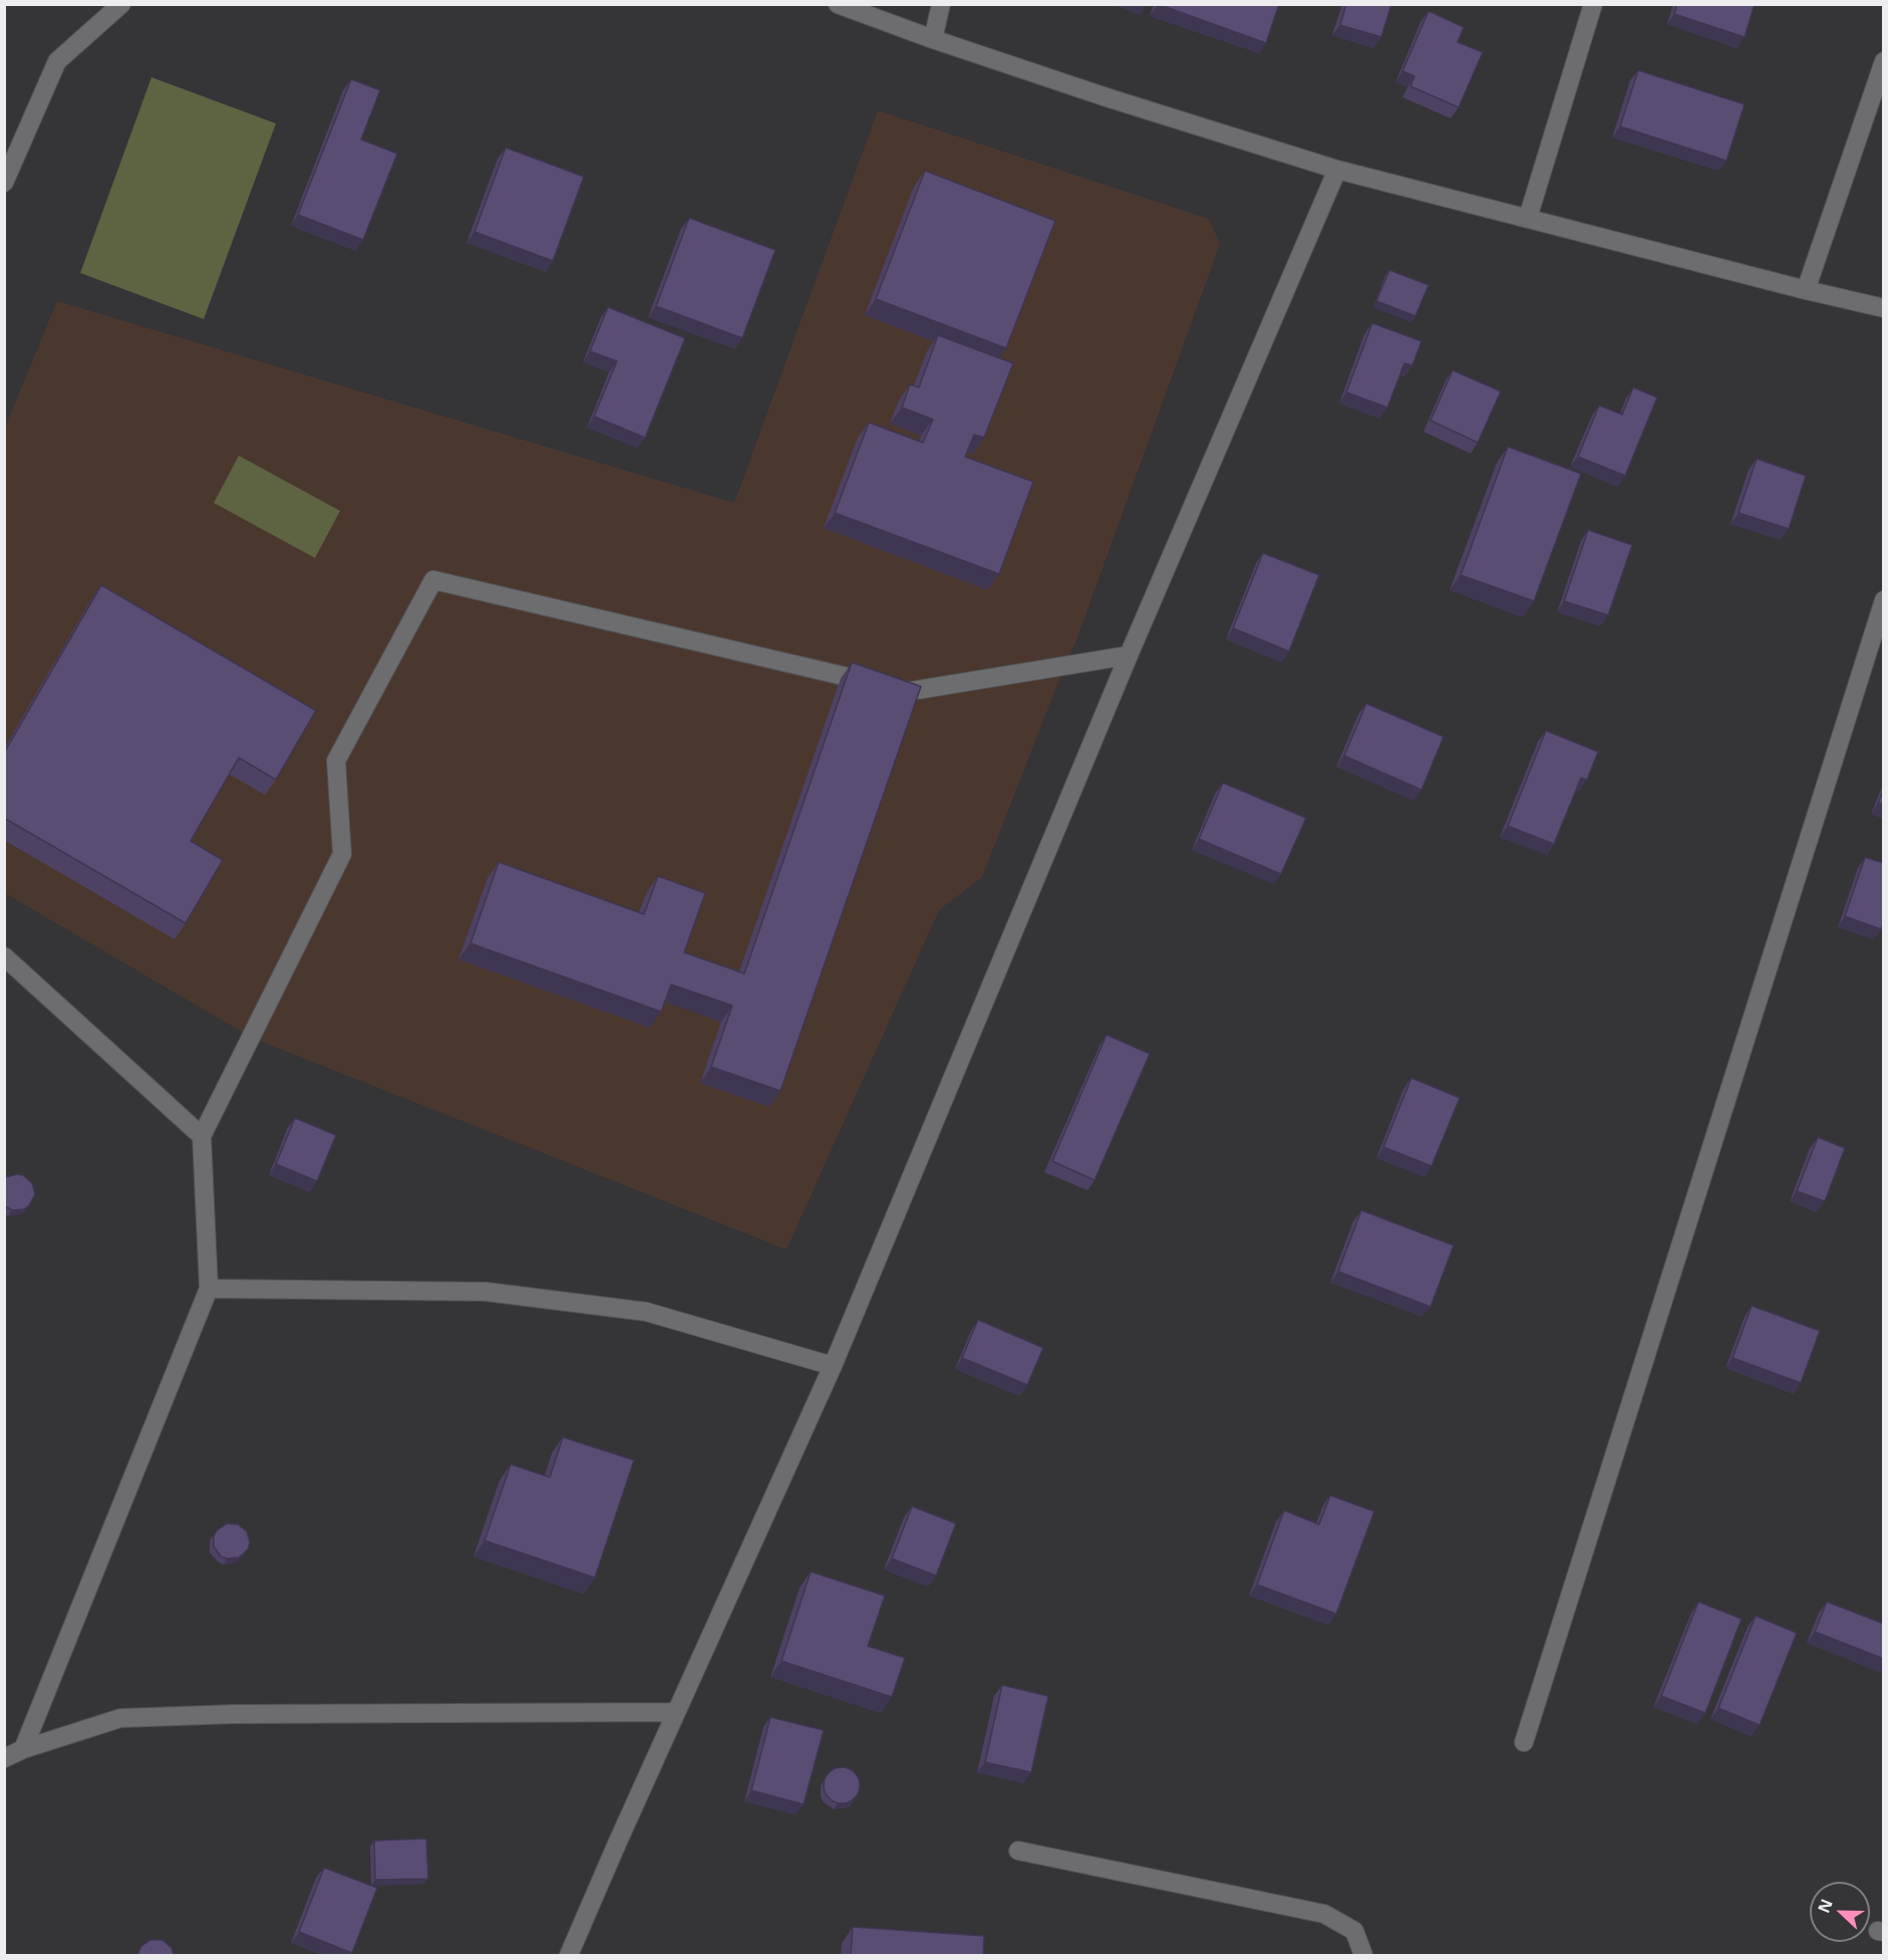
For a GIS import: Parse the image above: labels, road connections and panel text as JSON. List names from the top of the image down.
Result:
{
  "north": "left"
}
